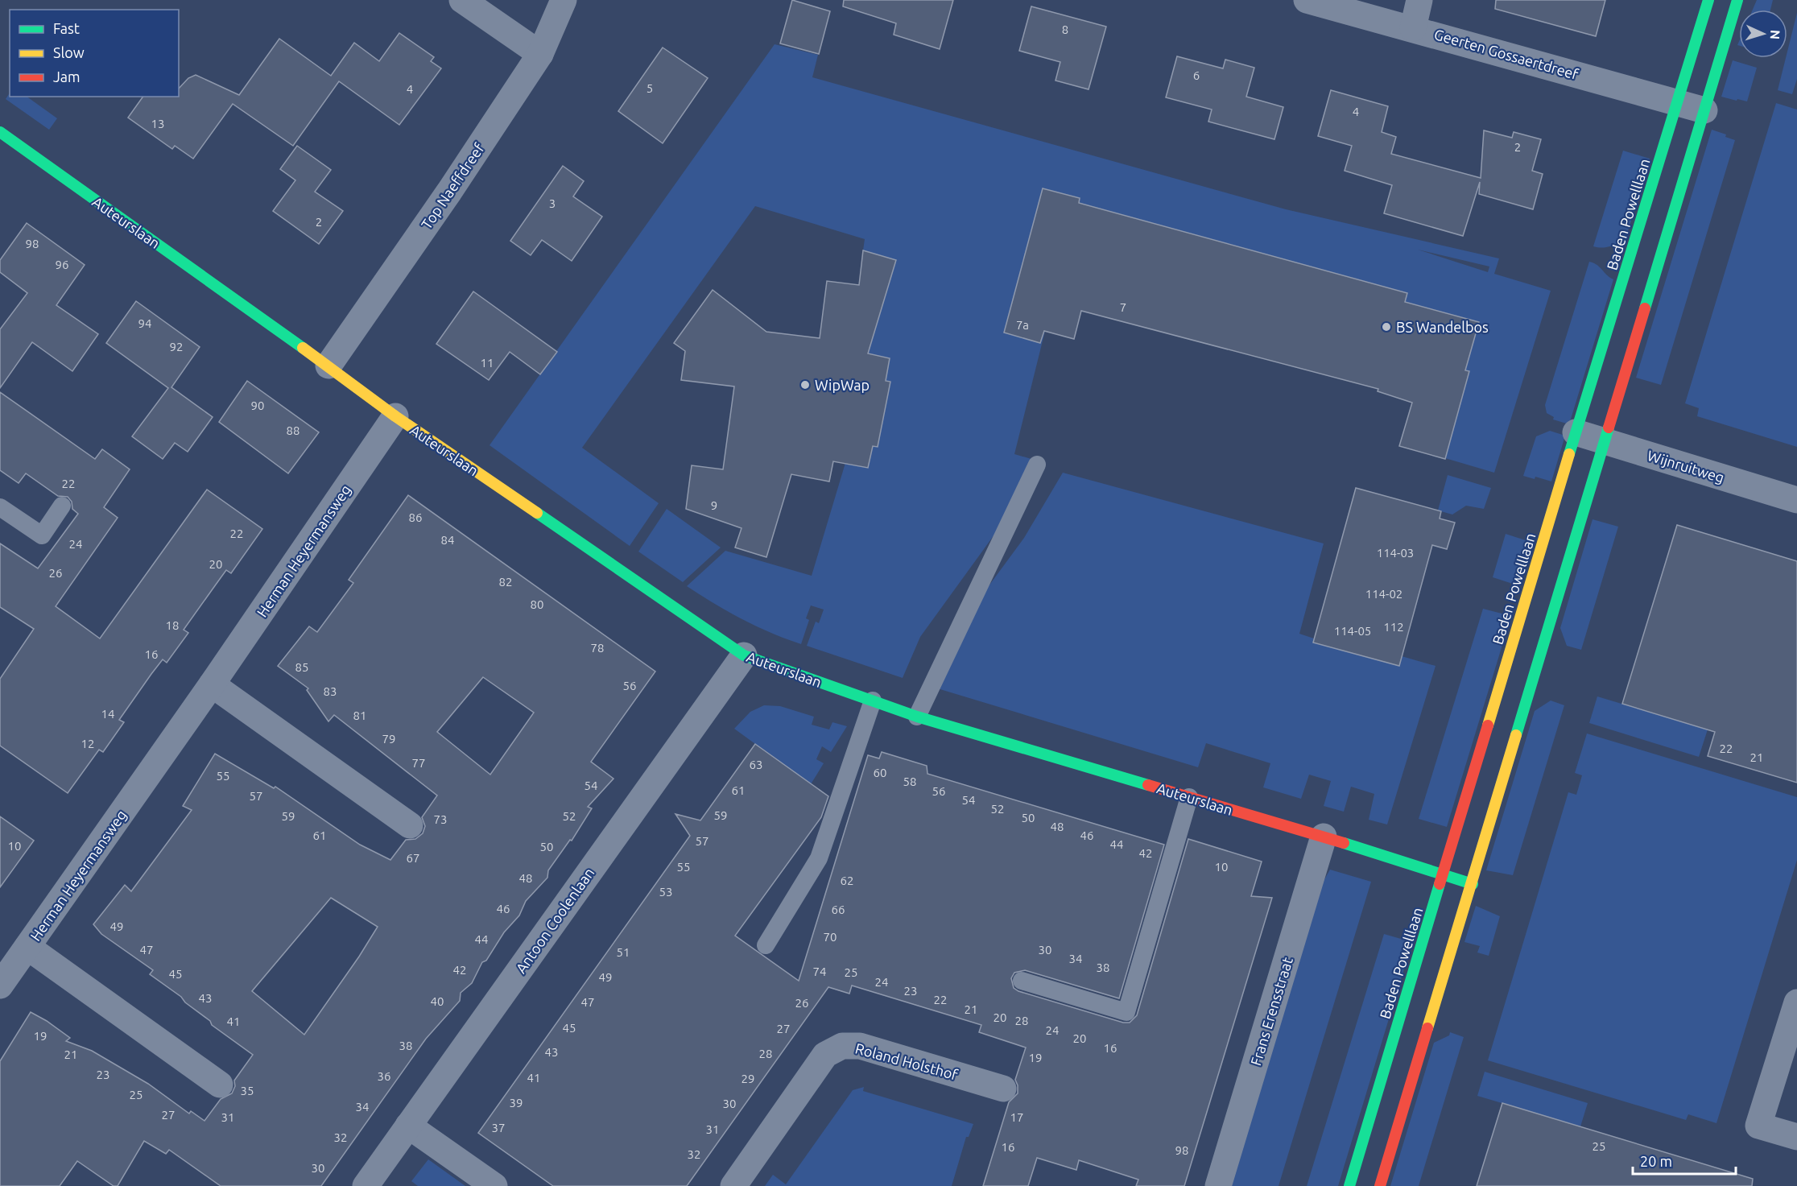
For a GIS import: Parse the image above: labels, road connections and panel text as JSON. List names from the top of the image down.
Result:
{
  "streets": {
    "street": [
      "Geerten Gossaertdreef",
      "Top Naeffdreef",
      "Baden Powelllaan",
      "Auteurslaan",
      "Wijnruitweg",
      "Herman Heyermansweg",
      "Antoon Coolenlaan",
      "Frans Erensstraat",
      "Roland Holsthof"
    ]
  },
  "crossings": [
    ["Geerten Gossaertdreef", "Baden Powelllaan"],
    ["Top Naeffdreef", "Auteurslaan"],
    ["Baden Powelllaan", "Auteurslaan"],
    ["Baden Powelllaan", "Wijnruitweg"],
    ["Auteurslaan", "Herman Heyermansweg"],
    ["Auteurslaan", "Antoon Coolenlaan"],
    ["Auteurslaan", "Frans Erensstraat"]
  ],
  "places": ["BS Wandelbos", "WipWap"],
  "house_numbers": [
    "8",
    "6",
    "5",
    "4",
    "4",
    "13",
    "2",
    "3",
    "2",
    "98",
    "96",
    "7",
    "94",
    "7a",
    "92",
    "11",
    "90",
    "88",
    "22",
    "9",
    "86",
    "22",
    "84",
    "24",
    "114-03",
    "20",
    "26",
    "82",
    "114-02",
    "80",
    "18",
    "112",
    "114-05",
    "78",
    "16",
    "85",
    "56",
    "83",
    "14",
    "81",
    "79",
    "12",
    "22",
    "21",
    "77",
    "63",
    "60",
    "55",
    "58",
    "54",
    "61",
    "56",
    "57",
    "54",
    "52",
    "59",
    "59",
    "52",
    "50",
    "73",
    "48",
    "61",
    "46",
    "57",
    "44",
    "10",
    "50",
    "42",
    "67",
    "55",
    "10",
    "48",
    "62",
    "53",
    "46",
    "66",
    "49",
    "70",
    "44",
    "47",
    "30",
    "51",
    "34",
    "38",
    "42",
    "74",
    "25",
    "45",
    "49",
    "24",
    "23",
    "43",
    "22",
    "40",
    "47",
    "26",
    "21",
    "20",
    "28",
    "41",
    "45",
    "27",
    "24",
    "19",
    "20",
    "38",
    "16",
    "43",
    "28",
    "21",
    "19",
    "23",
    "36",
    "41",
    "29",
    "35",
    "25",
    "39",
    "30",
    "34",
    "27",
    "31",
    "17",
    "37",
    "31",
    "32",
    "25",
    "16",
    "98",
    "32",
    "30"
  ],
  "legend": ["Fast", "Slow", "Jam"],
  "scale_bar": "20 m",
  "north": "right"
}
